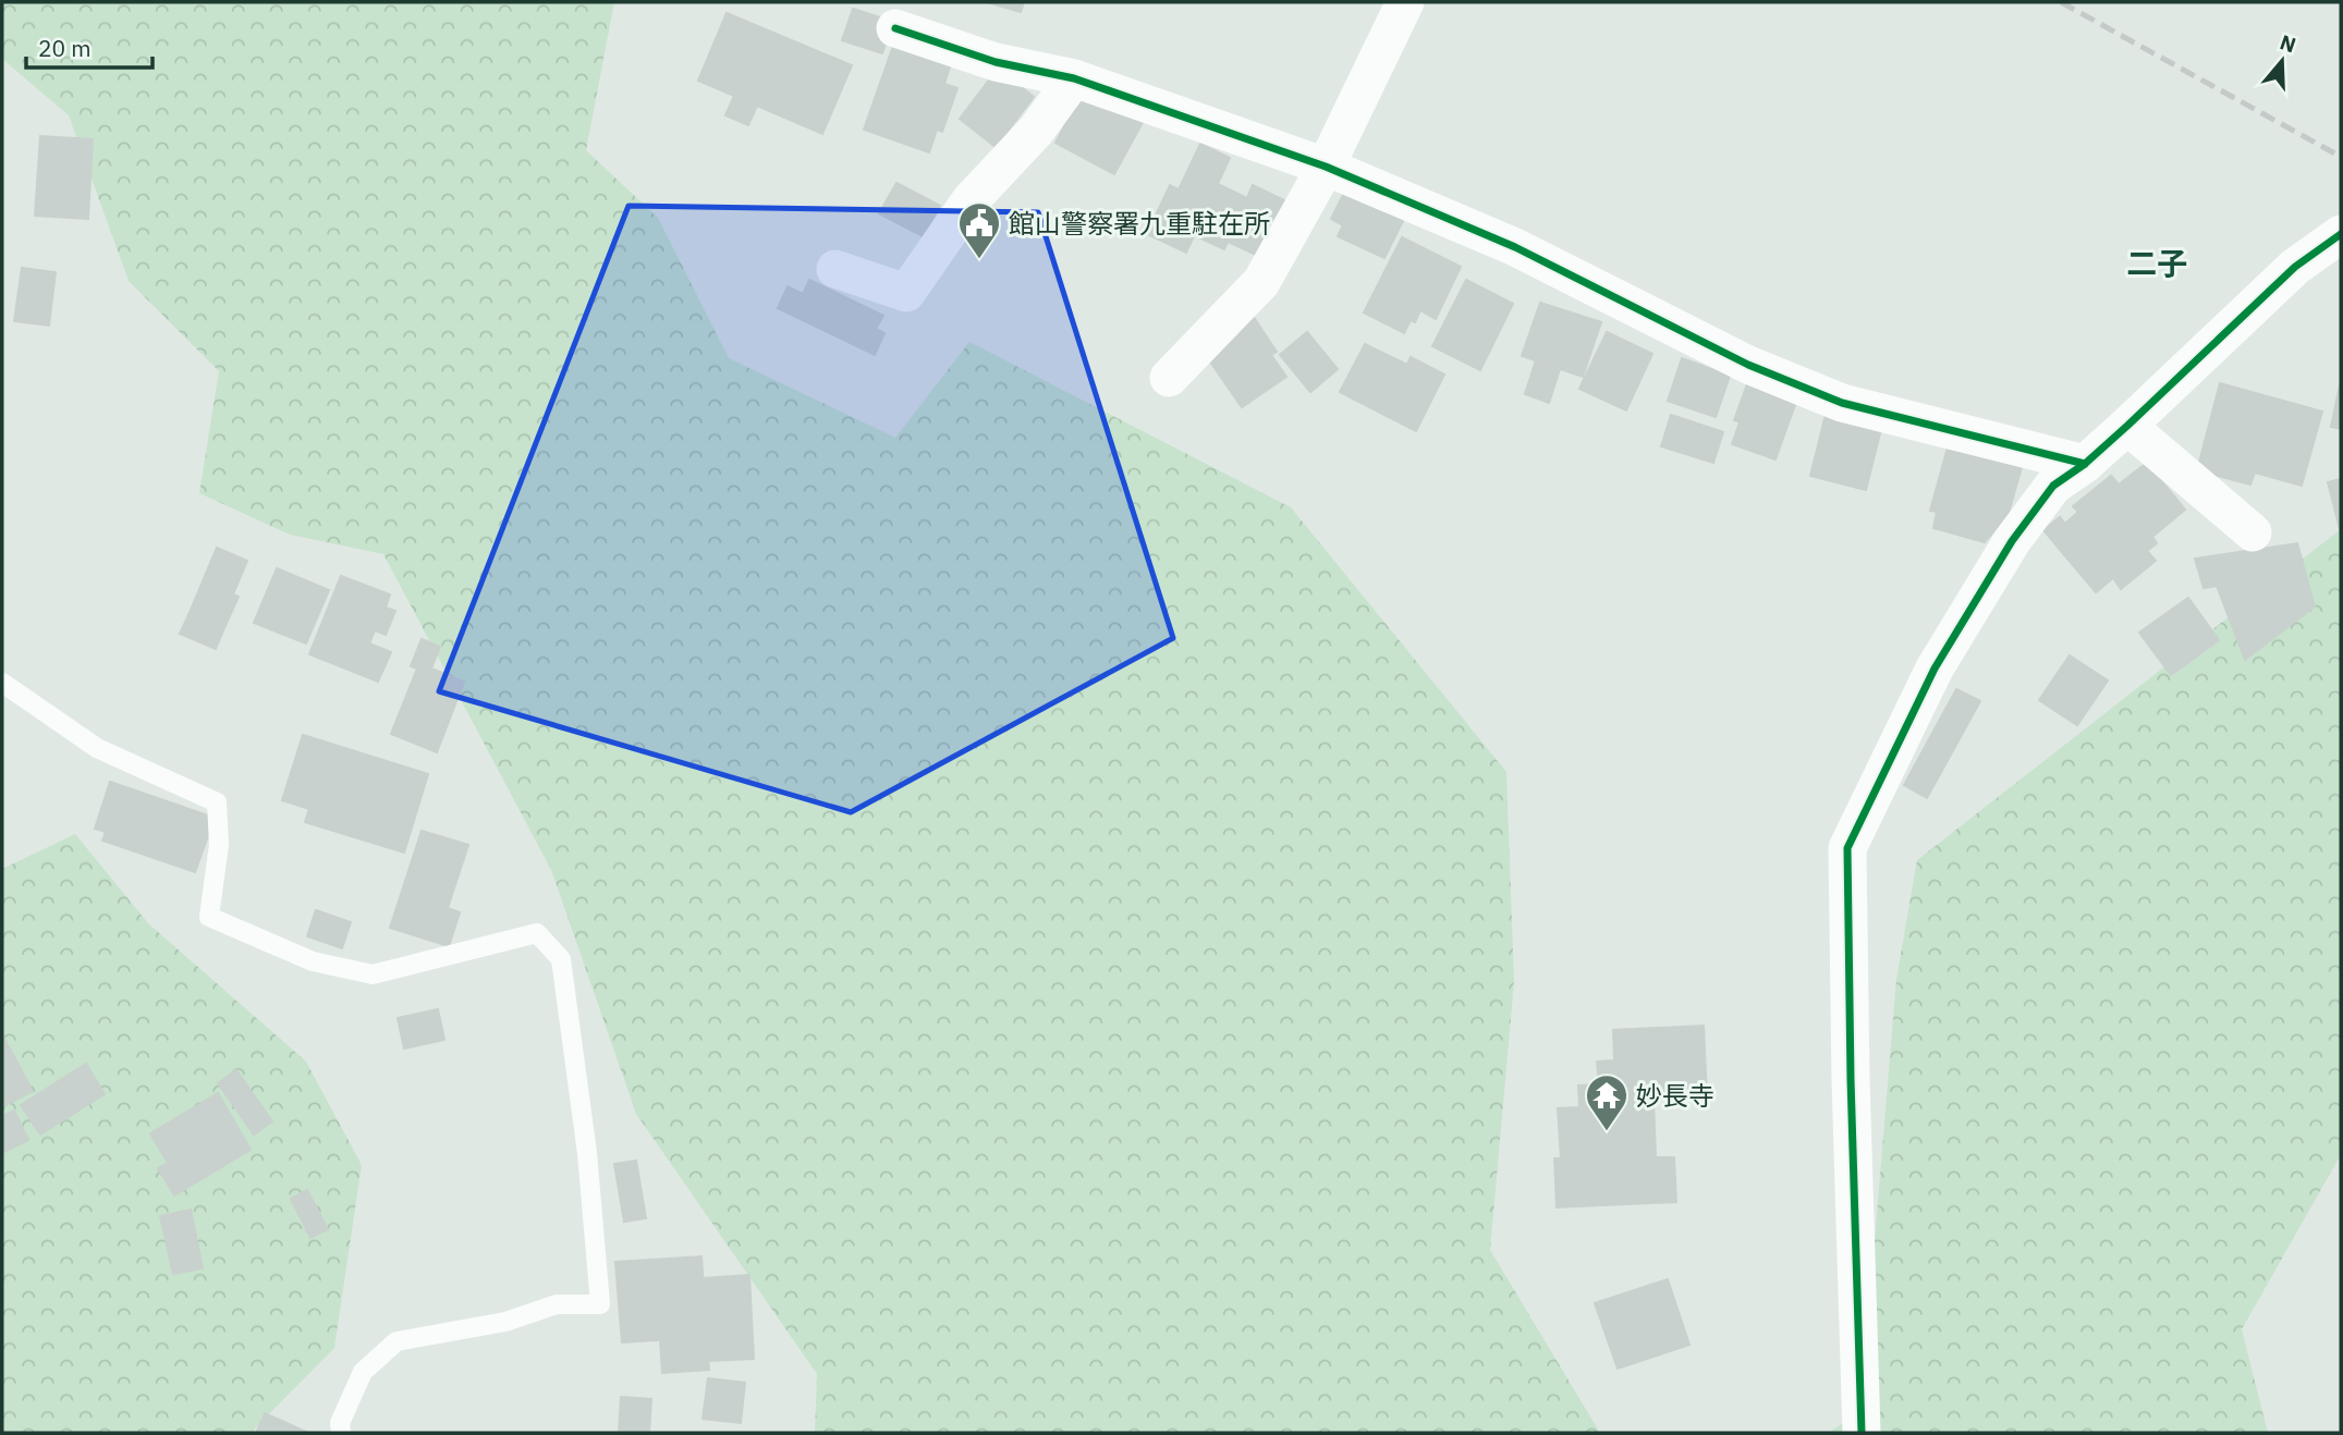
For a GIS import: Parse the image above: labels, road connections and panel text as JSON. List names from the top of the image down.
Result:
{
  "districts": ["二子"],
  "places": {
    "public building": ["館山警察署九重駐在所"],
    "temple": ["妙長寺"]
  },
  "scale_bar": "20 m",
  "north": "top"
}
